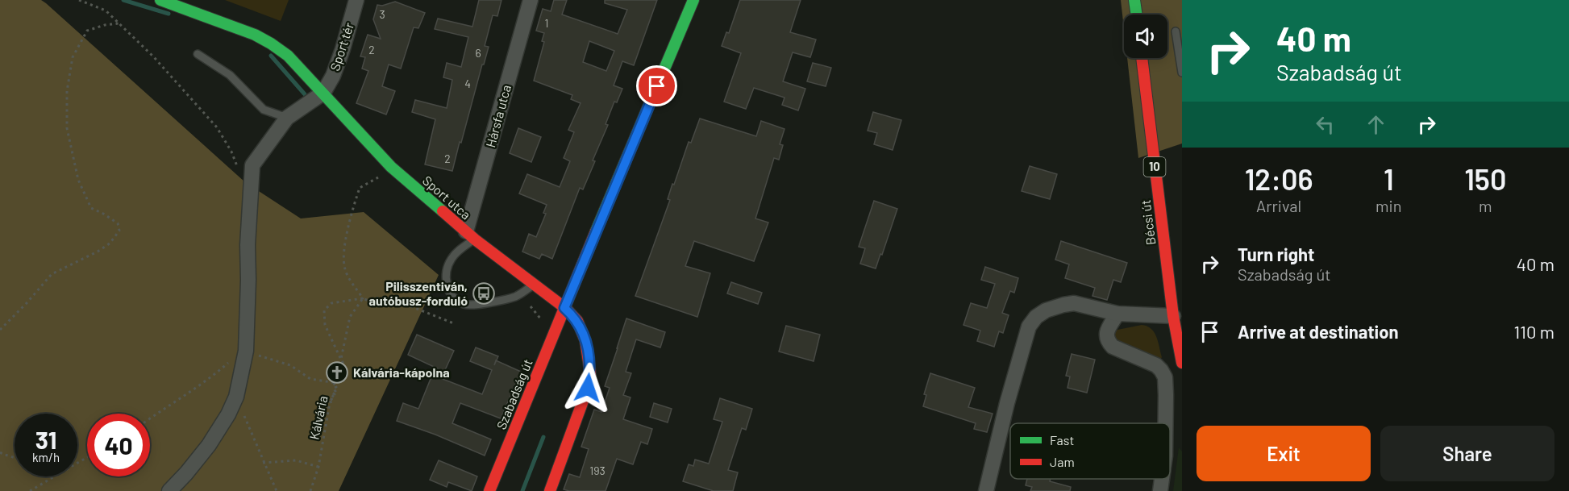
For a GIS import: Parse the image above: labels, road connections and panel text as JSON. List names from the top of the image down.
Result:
{
  "streets": {
    "main road": [
      "10",
      "Sport utca",
      "Bécsi út",
      "Szabadság út"
    ],
    "street": ["Sport tér", "Hársfa utca"],
    "path": ["Kálvária"]
  },
  "crossings": [
    ["Sport tér", "Sport utca"],
    ["Hársfa utca", "Sport utca"],
    ["Sport utca", "Szabadság út"]
  ],
  "places": {
    "bus stop": ["Pilisszentiván, autóbusz-forduló"],
    "church": ["Kálvária-kápolna"]
  },
  "house_numbers": [
    "3",
    "1",
    "2",
    "6",
    "4",
    "2",
    "193"
  ],
  "legend": ["Fast", "Jam"],
  "page": {
    "turn": ["40 m", "Szabadság út"],
    "eta": [
      "12:06",
      "Arrival",
      "1",
      "min",
      "150",
      "m"
    ],
    "list": [
      {
        "name": "Turn right",
        "note": "Szabadság út",
        "value": "40 m"
      },
      {
        "name": "Arrive at destination",
        "value": "110 m"
      }
    ],
    "speed": "31 km/h",
    "limit": "40",
    "buttons": ["Exit", "Share"]
  }
}
